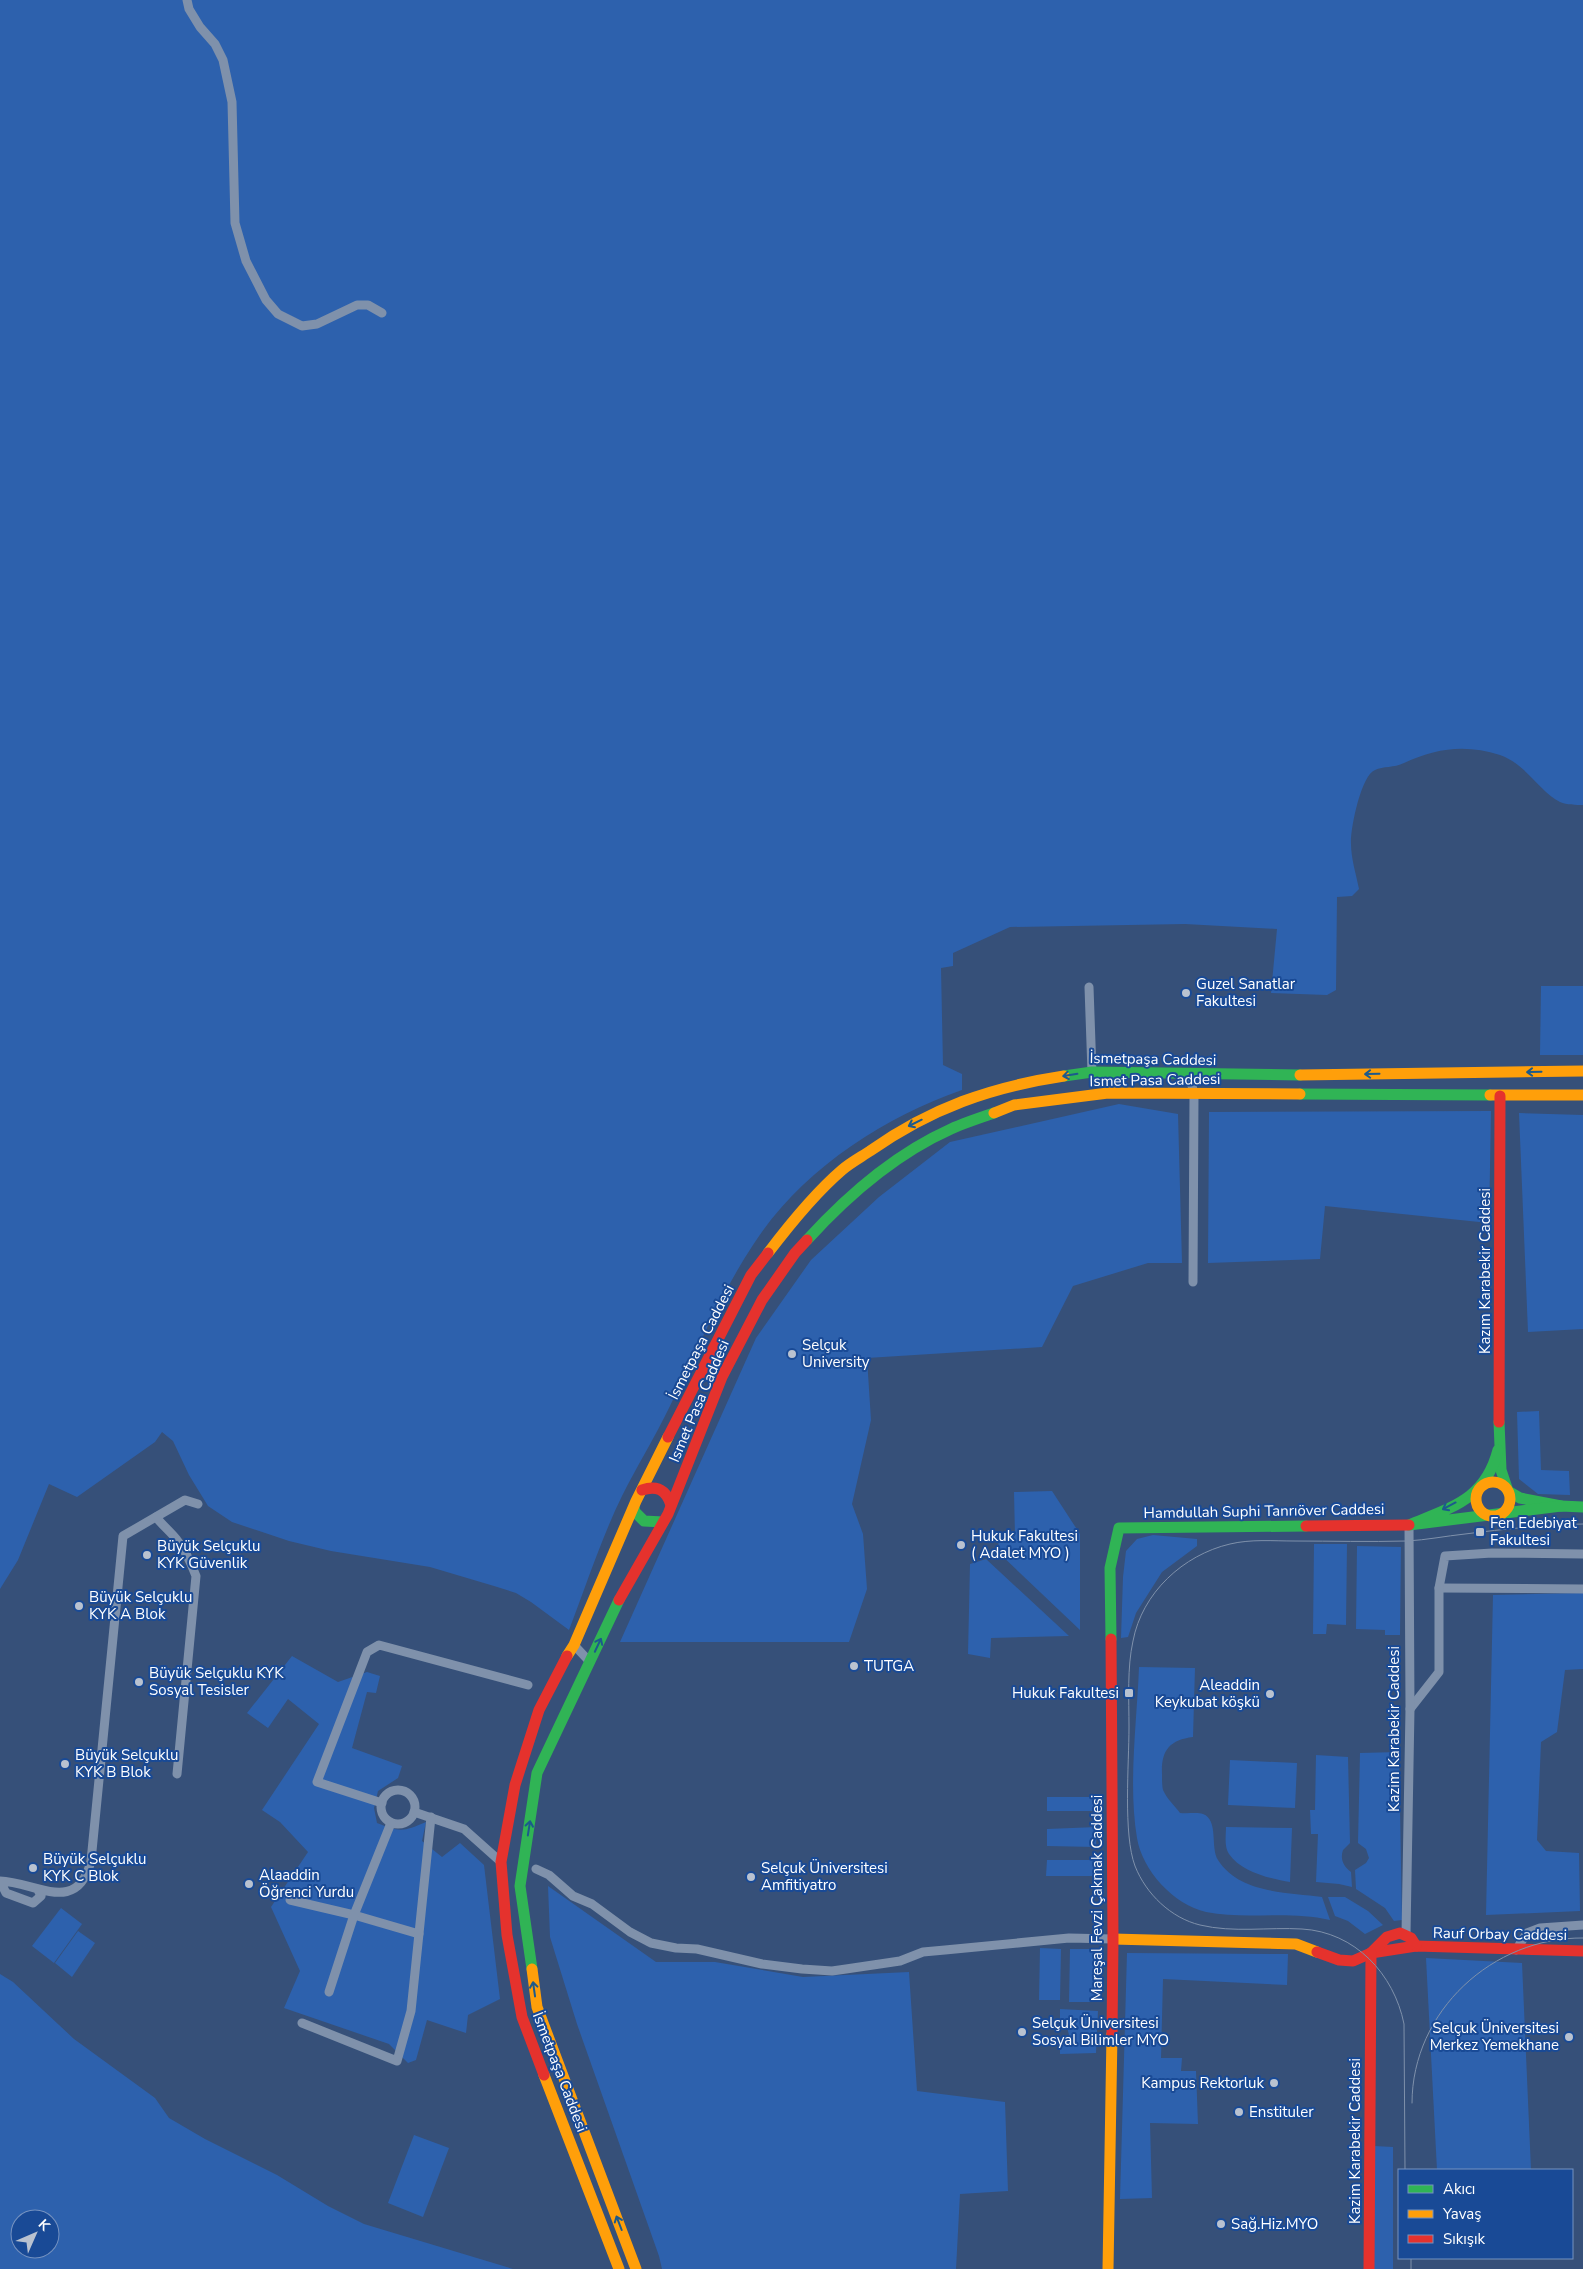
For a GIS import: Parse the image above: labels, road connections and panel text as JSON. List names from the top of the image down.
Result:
{
  "streets": {
    "main road": [
      "İsmetpaşa Caddesi",
      "Ismet Pasa Caddesi",
      "Kazım Karabekir Caddesi",
      "Hamdullah Suphi Tanrıöver Caddesi",
      "Kazim Karabekir Caddesi",
      "Mareşal Fevzi Çakmak Caddesi",
      "Rauf Orbay Caddesi"
    ]
  },
  "crossings": [
    ["İsmetpaşa Caddesi", "Ismet Pasa Caddesi"],
    ["Ismet Pasa Caddesi", "Kazım Karabekir Caddesi"],
    ["Hamdullah Suphi Tanrıöver Caddesi", "Kazim Karabekir Caddesi"],
    ["Hamdullah Suphi Tanrıöver Caddesi", "Mareşal Fevzi Çakmak Caddesi"],
    ["Kazim Karabekir Caddesi", "Rauf Orbay Caddesi"]
  ],
  "one_way": ["İsmetpaşa Caddesi", "Ismet Pasa Caddesi"],
  "places": {
    "other": [
      "Guzel Sanatlar Fakultesi",
      "Selçuk University",
      "Hukuk Fakultesi ( Adalet MYO )",
      "Büyük Selçuklu KYK Güvenlik",
      "Büyük Selçuklu KYK A Blok",
      "TUTGA",
      "Büyük Selçuklu KYK Sosyal Tesisler",
      "Aleaddin Keykubat köşkü",
      "Büyük Selçuklu KYK B Blok",
      "Büyük Selçuklu KYK C Blok",
      "Selçuk Üniversitesi Amfitiyatro",
      "Alaaddin Öğrenci Yurdu",
      "Selçuk Üniversitesi Sosyal Bilimler MYO",
      "Selçuk Üniversitesi Merkez Yemekhane",
      "Kampus Rektorluk",
      "Enstituler",
      "Sağ.Hiz.MYO"
    ],
    "transit": ["Fen Edebiyat Fakultesi", "Hukuk Fakultesi"]
  },
  "legend": ["Akıcı", "Yavaş", "Sıkışık"],
  "north": "top right"
}
